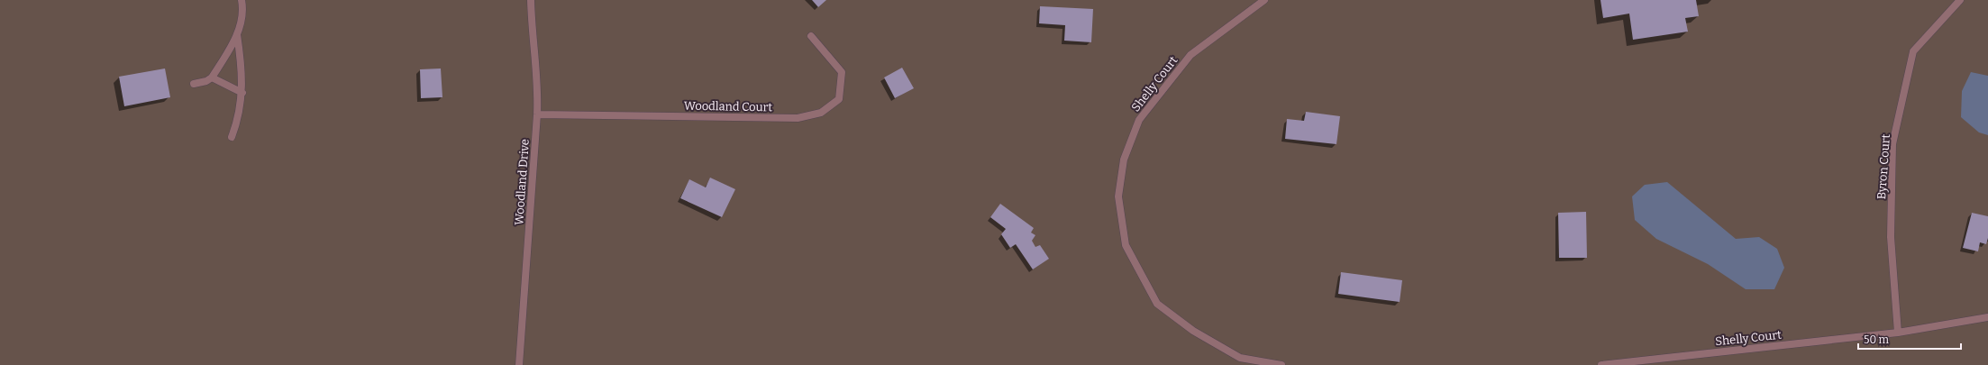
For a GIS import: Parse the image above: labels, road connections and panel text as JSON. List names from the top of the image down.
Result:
{
  "streets": {
    "street": [
      "Shelly Court",
      "Woodland Court",
      "Byron Court",
      "Woodland Drive"
    ]
  },
  "crossings": [
    ["Shelly Court", "Byron Court"],
    ["Woodland Court", "Woodland Drive"]
  ],
  "scale_bar": "50 m"
}
